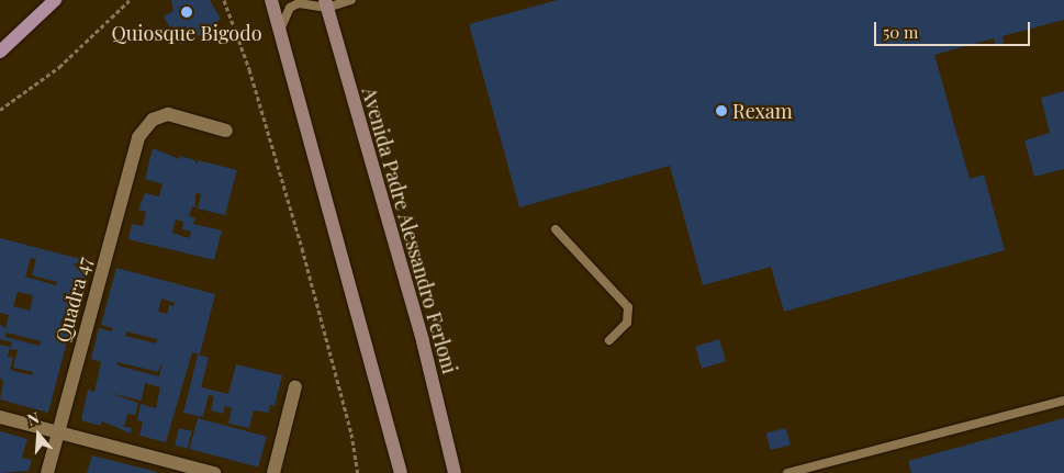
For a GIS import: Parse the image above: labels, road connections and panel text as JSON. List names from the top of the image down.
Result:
{
  "streets": {
    "main road": ["Avenida Padre Alessandro Ferloni"],
    "street": ["Quadra 47"]
  },
  "places": ["Quiosque Bigodo", "Rexam"],
  "scale_bar": "50 m",
  "north": "top"
}
